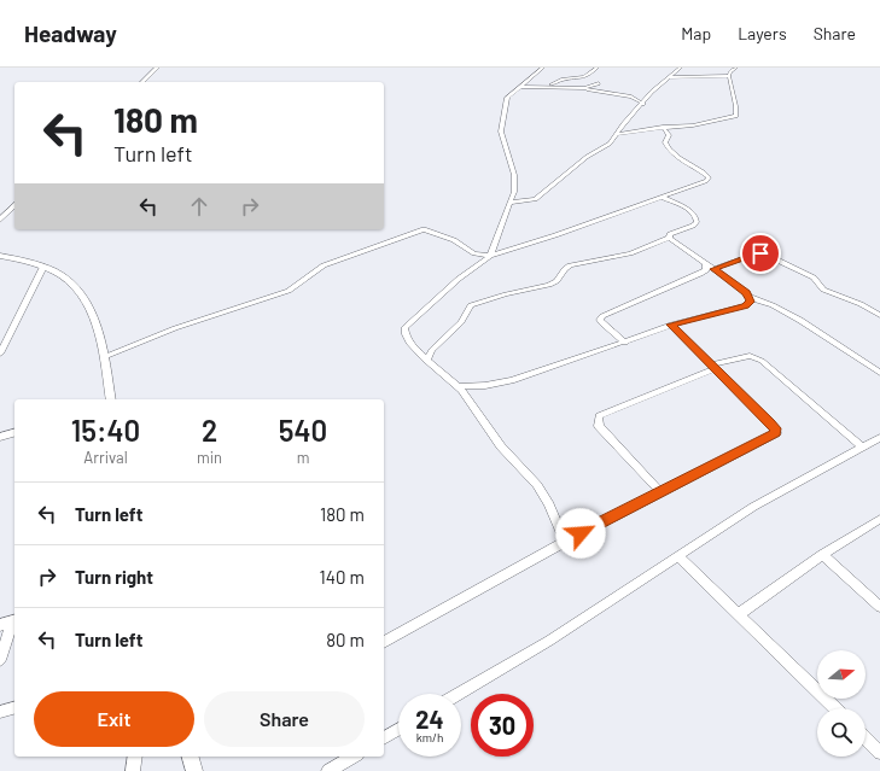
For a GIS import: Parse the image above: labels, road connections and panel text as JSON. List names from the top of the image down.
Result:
{
  "north": "right",
  "page": {
    "header": "Headway",
    "nav": ["Map", "Layers", "Share"],
    "turn": ["180 m", "Turn left"],
    "eta": [
      "15:40",
      "Arrival",
      "2",
      "min",
      "540",
      "m"
    ],
    "list": [
      {
        "name": "Turn left",
        "value": "180 m"
      },
      {
        "name": "Turn right",
        "value": "140 m"
      },
      {
        "name": "Turn left",
        "value": "80 m"
      }
    ],
    "buttons": ["Exit", "Share"],
    "speed": "24 km/h",
    "limit": "30"
  }
}
